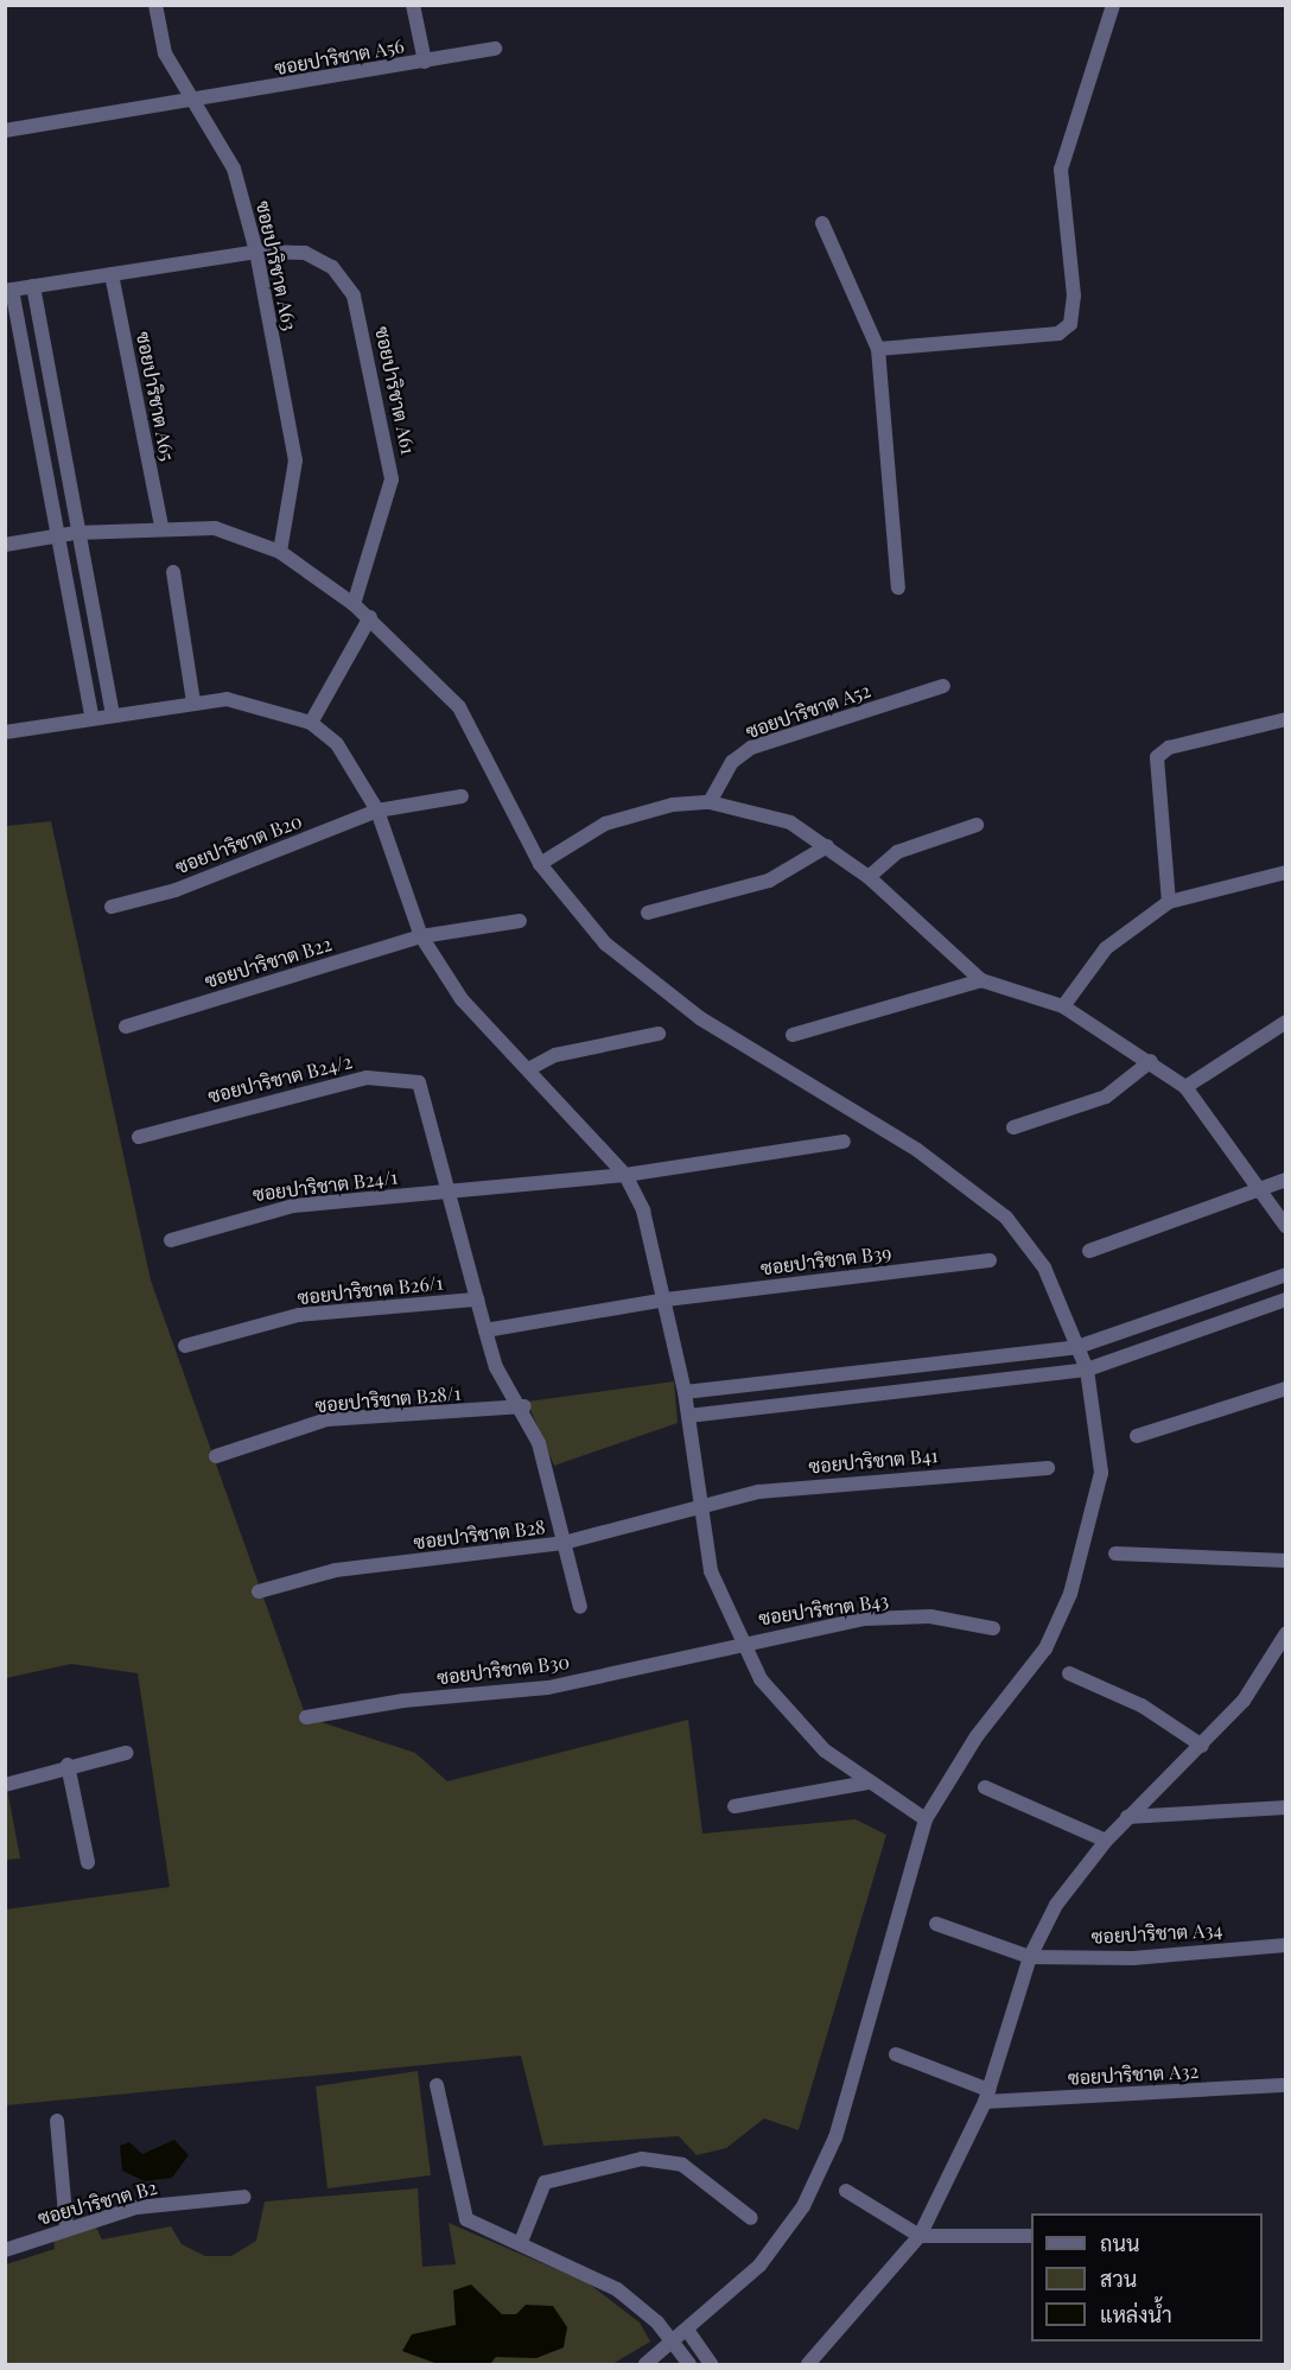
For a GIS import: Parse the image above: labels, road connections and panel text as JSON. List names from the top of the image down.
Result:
{
  "streets": {
    "street": [
      "ซอยปาริชาต A56",
      "ซอยปาริชาต A63",
      "ซอยปาริชาต A61",
      "ซอยปาริชาต A65",
      "ซอยปาริชาต A52",
      "ซอยปาริชาต B20",
      "ซอยปาริชาต B22",
      "ซอยปาริชาต B24/2",
      "ซอยปาริชาต B24/1",
      "ซอยปาริชาต B39",
      "ซอยปาริชาต B26/1",
      "ซอยปาริชาต B28/1",
      "ซอยปาริชาต B41",
      "ซอยปาริชาต B28",
      "ซอยปาริชาต B43",
      "ซอยปาริชาต B30",
      "ซอยปาริชาต A34",
      "ซอยปาริชาต A32",
      "ซอยปาริชาต B2"
    ]
  },
  "crossings": [
    ["ซอยปาริชาต A56", "ซอยปาริชาต A63"],
    ["ซอยปาริชาต A63", "ซอยปาริชาต A61"],
    ["ซอยปาริชาต A61", "ซอยปาริชาต A65"],
    ["ซอยปาริชาต B24/2", "ซอยปาริชาต B24/1"],
    ["ซอยปาริชาต B41", "ซอยปาริชาต B28"],
    ["ซอยปาริชาต B43", "ซอยปาริชาต B30"]
  ],
  "legend": ["ถนน", "สวน", "แหล่งน้ำ"]
}
